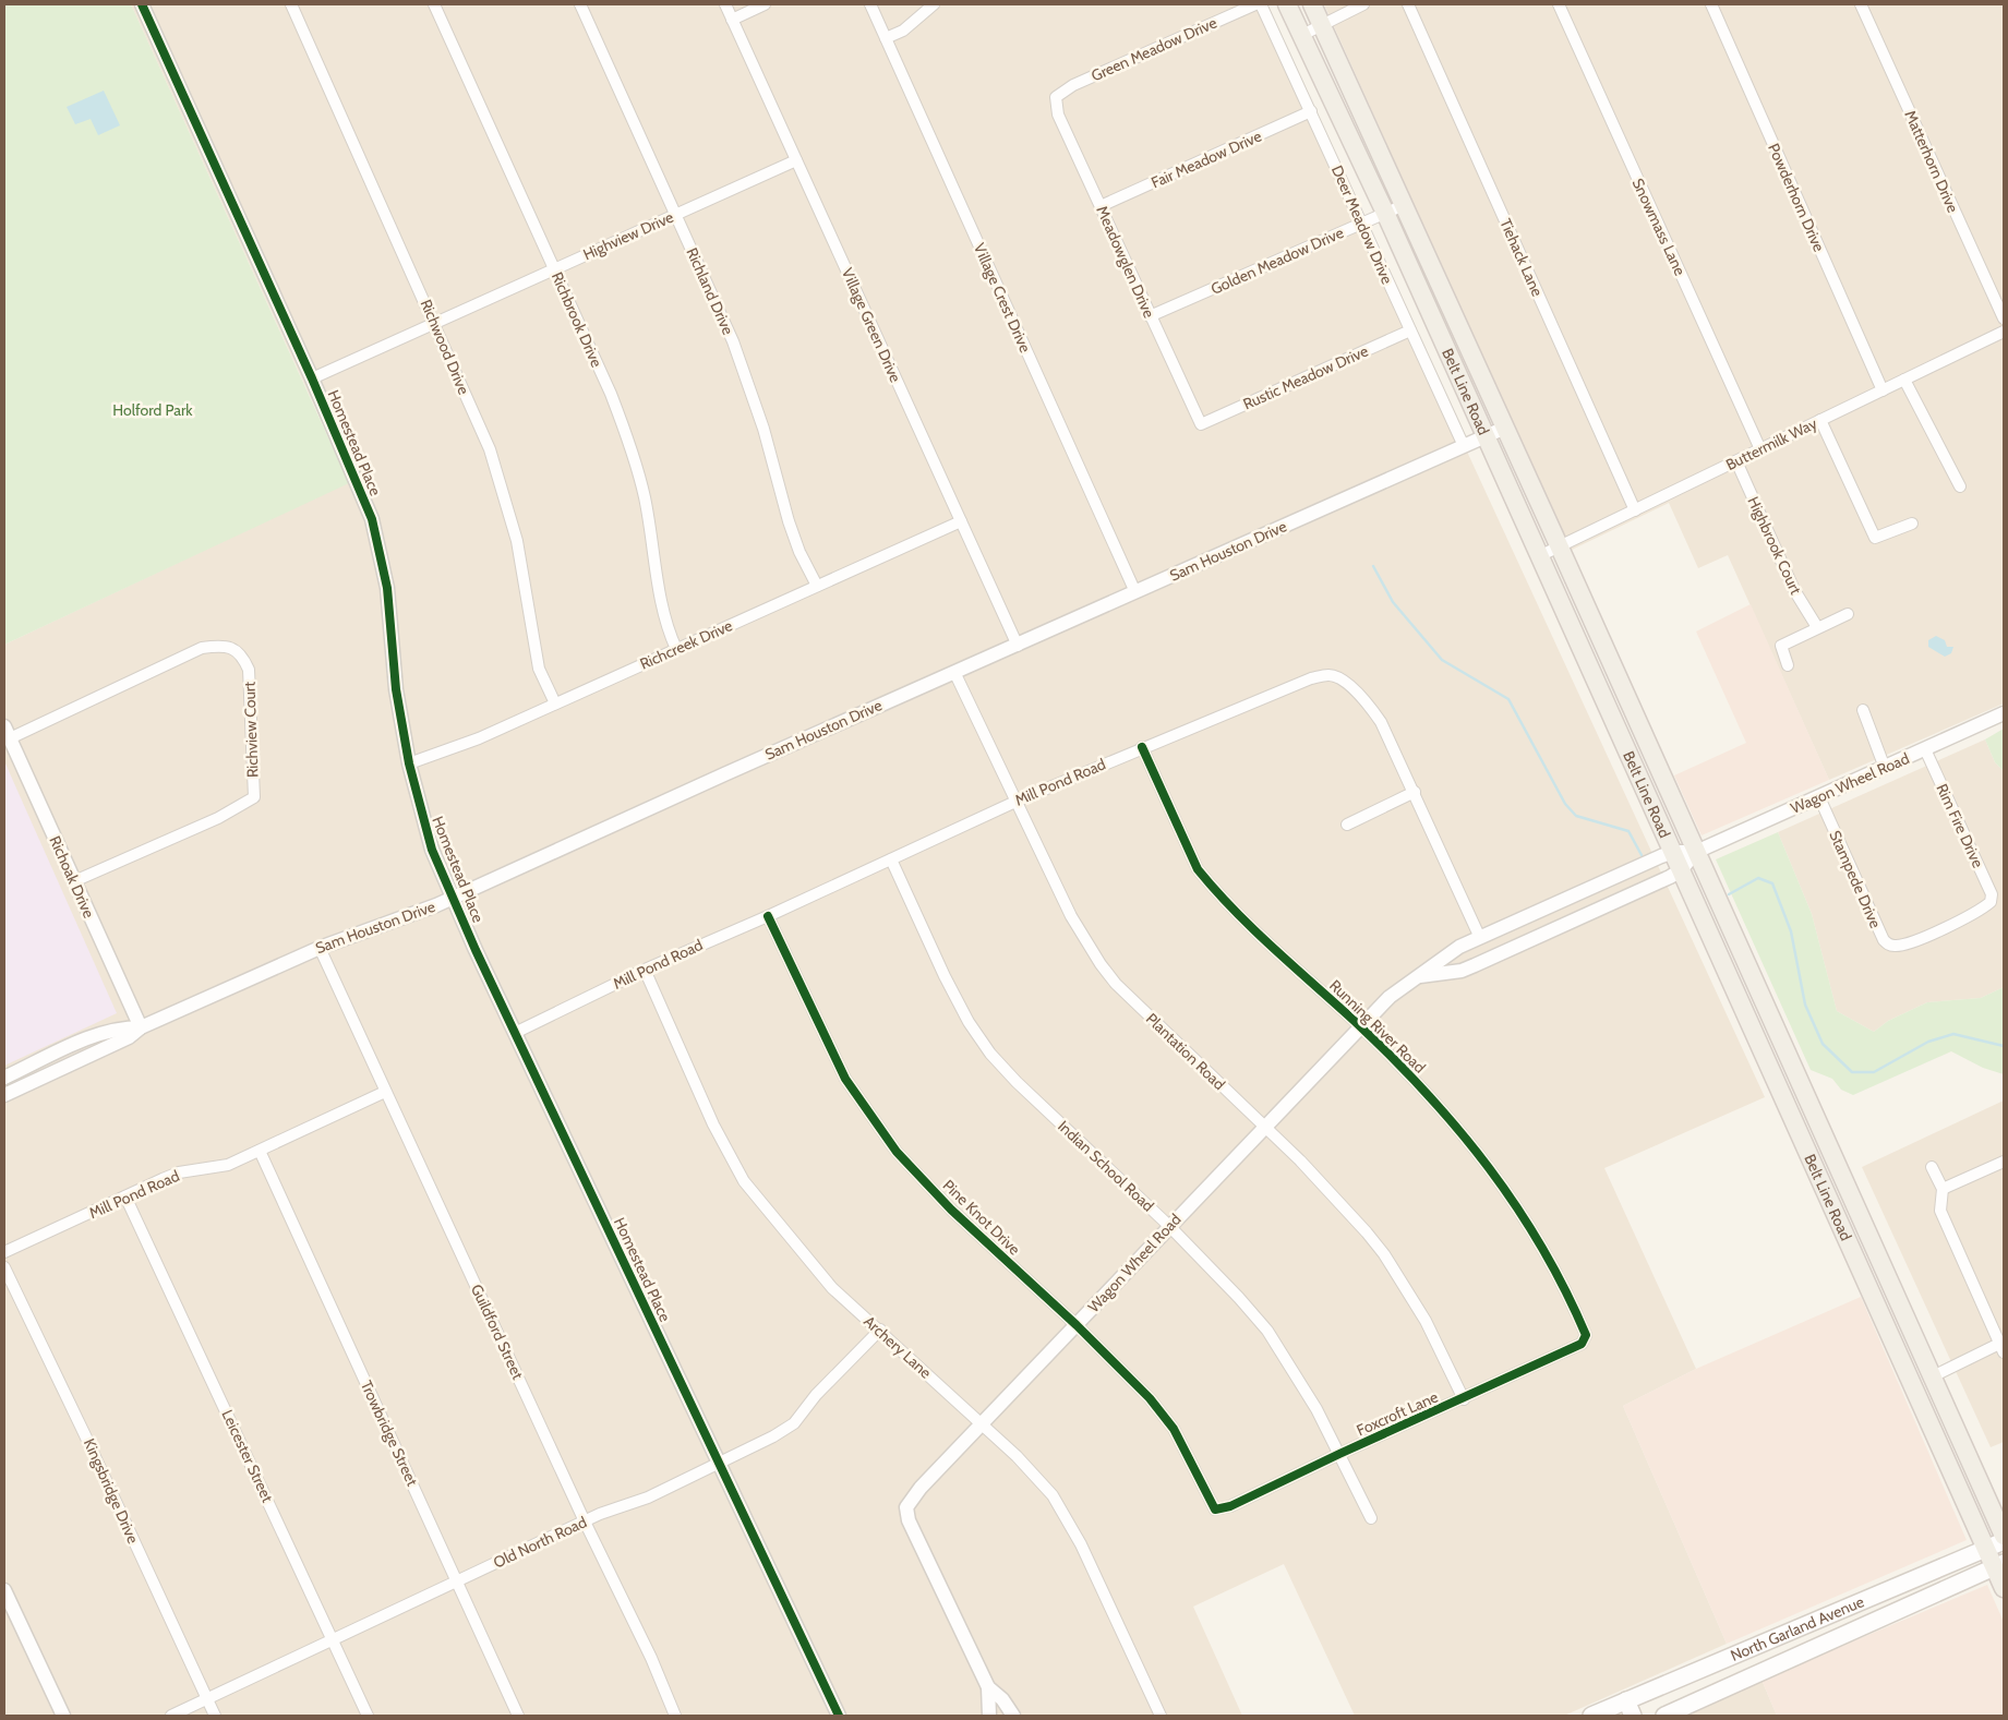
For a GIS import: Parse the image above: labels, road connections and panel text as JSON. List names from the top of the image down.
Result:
{
  "streets": {
    "main road": ["Belt Line Road", "North Garland Avenue"],
    "street": [
      "Green Meadow Drive",
      "Fair Meadow Drive",
      "Matterhorn Drive",
      "Powderhorn Drive",
      "Deer Meadow Drive",
      "Snowmass Lane",
      "Highview Drive",
      "Tiehack Lane",
      "Golden Meadow Drive",
      "Meadowglen Drive",
      "Richland Drive",
      "Village Crest Drive",
      "Richbrook Drive",
      "Village Green Drive",
      "Richwood Drive",
      "Rustic Meadow Drive",
      "Homestead Place",
      "Buttermilk Way",
      "Highbrook Court",
      "Sam Houston Drive",
      "Richcreek Drive",
      "Richview Court",
      "Mill Pond Road",
      "Wagon Wheel Road",
      "Rim Fire Drive",
      "Richoak Drive",
      "Stampede Drive",
      "Running River Road",
      "Plantation Road",
      "Indian School Road",
      "Pine Knot Drive",
      "Guildford Street",
      "Archery Lane",
      "Foxcroft Lane",
      "Trowbridge Street",
      "Leicester Street",
      "Kingsbridge Drive",
      "Old North Road"
    ]
  },
  "crossings": [
    ["Green Meadow Drive", "Meadowglen Drive"],
    ["Fair Meadow Drive", "Deer Meadow Drive"],
    ["Fair Meadow Drive", "Meadowglen Drive"],
    ["Powderhorn Drive", "Buttermilk Way"],
    ["Deer Meadow Drive", "Golden Meadow Drive"],
    ["Deer Meadow Drive", "Rustic Meadow Drive"],
    ["Deer Meadow Drive", "Sam Houston Drive"],
    ["Snowmass Lane", "Buttermilk Way"],
    ["Highview Drive", "Richland Drive"],
    ["Highview Drive", "Richbrook Drive"],
    ["Highview Drive", "Village Green Drive"],
    ["Highview Drive", "Richwood Drive"],
    ["Highview Drive", "Homestead Place"],
    ["Tiehack Lane", "Buttermilk Way"],
    ["Golden Meadow Drive", "Meadowglen Drive"],
    ["Golden Meadow Drive", "Belt Line Road"],
    ["Meadowglen Drive", "Rustic Meadow Drive"],
    ["Richland Drive", "Richcreek Drive"],
    ["Village Crest Drive", "Sam Houston Drive"],
    ["Richbrook Drive", "Richcreek Drive"],
    ["Village Green Drive", "Sam Houston Drive"],
    ["Village Green Drive", "Richcreek Drive"],
    ["Richwood Drive", "Richcreek Drive"],
    ["Belt Line Road", "Buttermilk Way"],
    ["Belt Line Road", "Sam Houston Drive"],
    ["Belt Line Road", "Wagon Wheel Road"],
    ["Belt Line Road", "North Garland Avenue"],
    ["Homestead Place", "Sam Houston Drive"],
    ["Homestead Place", "Richcreek Drive"],
    ["Homestead Place", "Mill Pond Road"],
    ["Homestead Place", "Old North Road"],
    ["Buttermilk Way", "Highbrook Court"],
    ["Sam Houston Drive", "Richoak Drive"],
    ["Sam Houston Drive", "Plantation Road"],
    ["Sam Houston Drive", "Guildford Street"],
    ["Richview Court", "Richoak Drive"],
    ["Mill Pond Road", "Wagon Wheel Road"],
    ["Mill Pond Road", "Running River Road"],
    ["Mill Pond Road", "Plantation Road"],
    ["Mill Pond Road", "Indian School Road"],
    ["Mill Pond Road", "Pine Knot Drive"],
    ["Mill Pond Road", "Guildford Street"],
    ["Mill Pond Road", "Archery Lane"],
    ["Mill Pond Road", "Trowbridge Street"],
    ["Mill Pond Road", "Leicester Street"],
    ["Wagon Wheel Road", "Rim Fire Drive"],
    ["Wagon Wheel Road", "Stampede Drive"],
    ["Wagon Wheel Road", "Running River Road"],
    ["Wagon Wheel Road", "Plantation Road"],
    ["Wagon Wheel Road", "Indian School Road"],
    ["Wagon Wheel Road", "Pine Knot Drive"],
    ["Wagon Wheel Road", "Archery Lane"],
    ["Rim Fire Drive", "Stampede Drive"],
    ["Running River Road", "Foxcroft Lane"],
    ["Plantation Road", "Foxcroft Lane"],
    ["Indian School Road", "Foxcroft Lane"],
    ["Pine Knot Drive", "Foxcroft Lane"],
    ["Guildford Street", "Old North Road"],
    ["Archery Lane", "Old North Road"],
    ["Trowbridge Street", "Old North Road"],
    ["Leicester Street", "Old North Road"],
    ["Kingsbridge Drive", "Old North Road"]
  ],
  "parks": ["Holford Park"]
}
